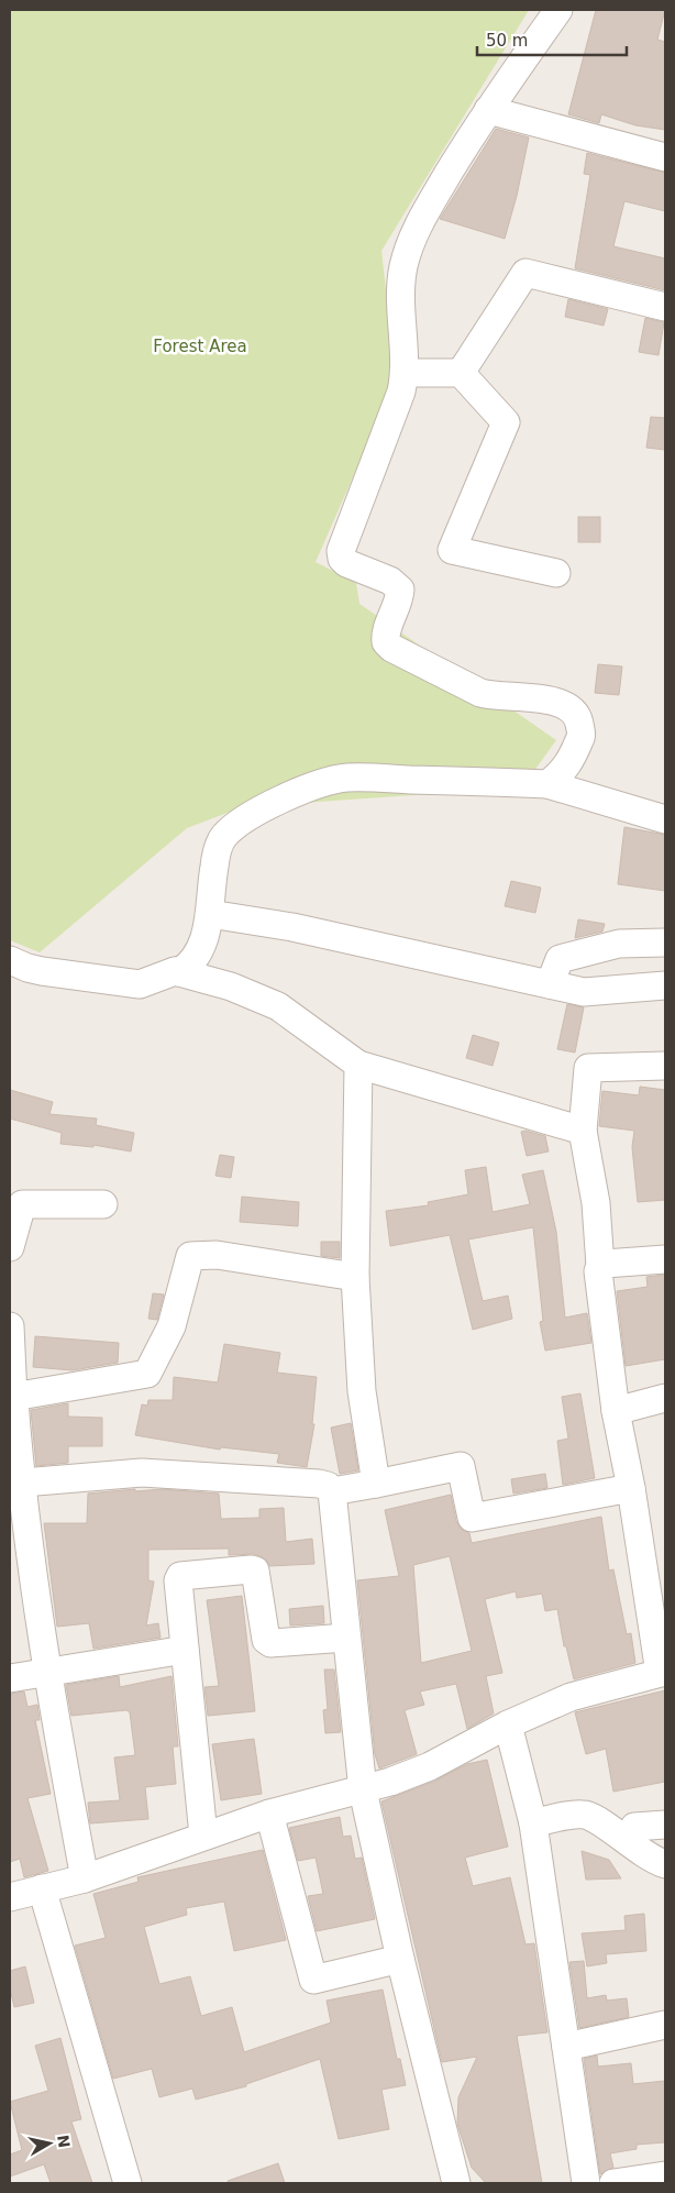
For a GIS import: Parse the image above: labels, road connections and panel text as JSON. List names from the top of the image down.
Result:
{
  "parks": ["Forest Area"],
  "scale_bar": "50 m",
  "north": "right"
}
